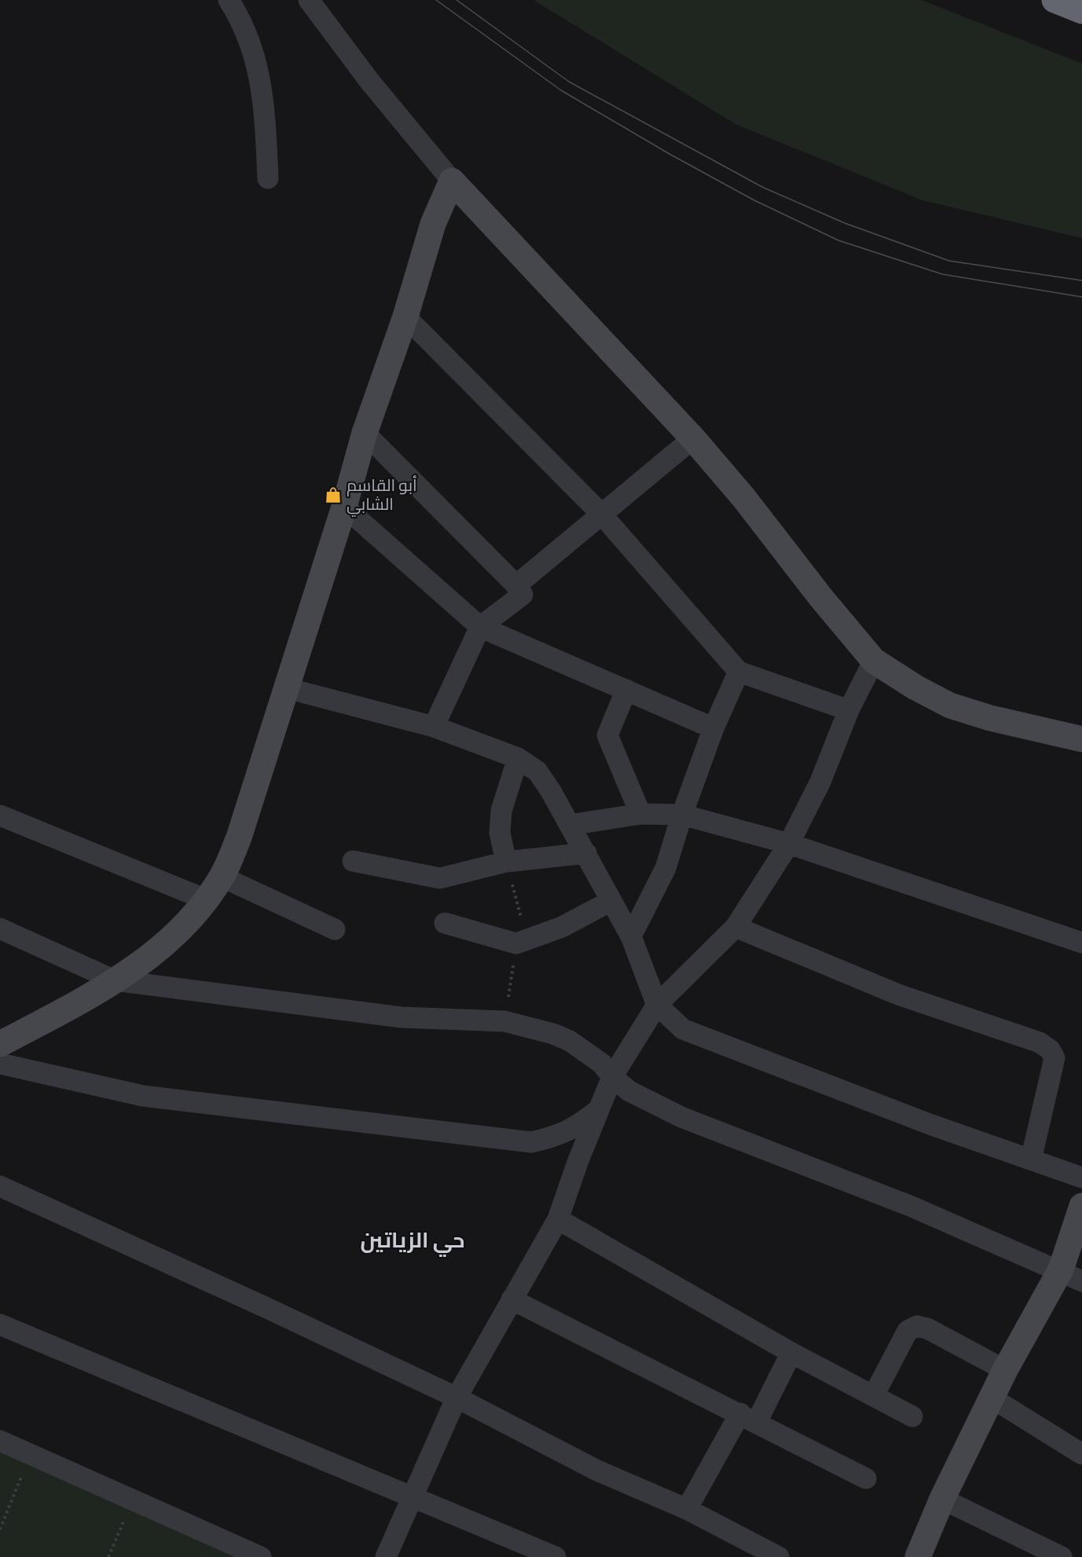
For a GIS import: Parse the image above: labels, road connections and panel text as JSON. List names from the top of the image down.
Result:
{
  "districts": ["حي الزياتين"],
  "places": {
    "shop": ["أبو القاسم الشابي"]
  }
}
